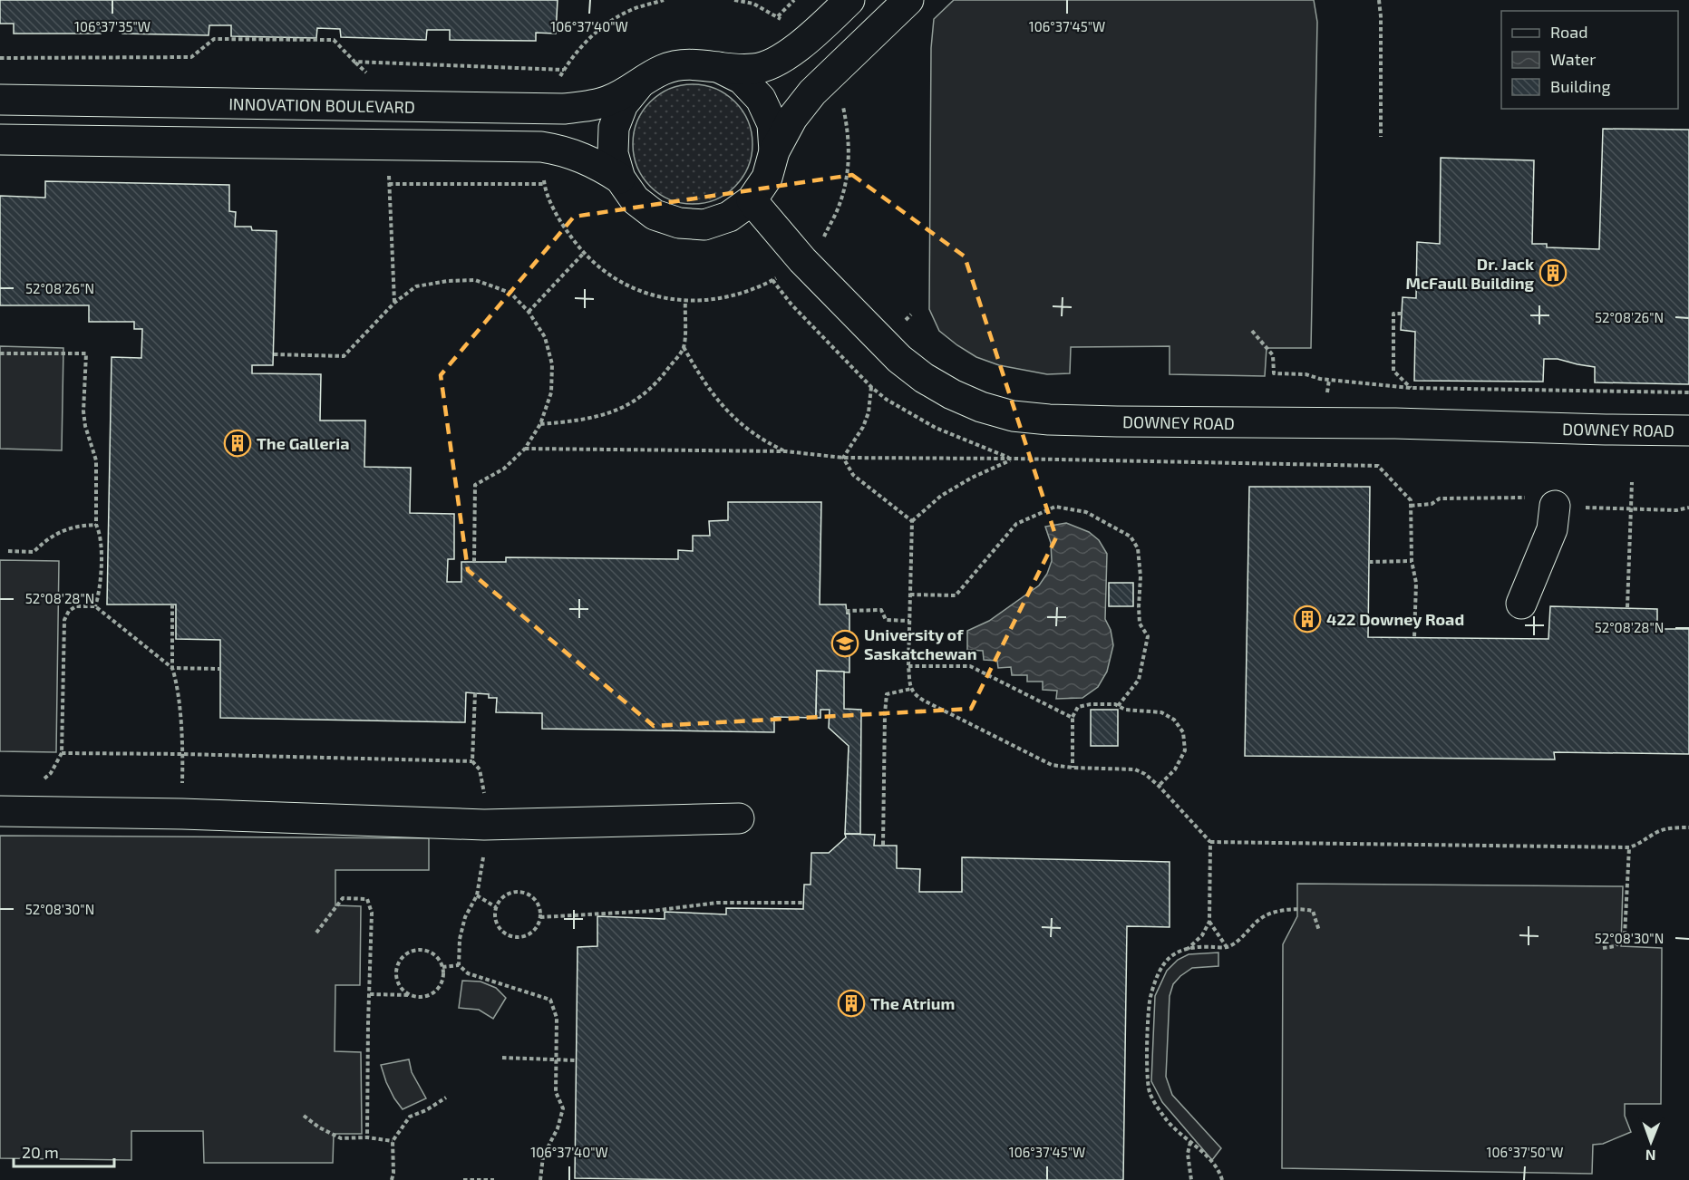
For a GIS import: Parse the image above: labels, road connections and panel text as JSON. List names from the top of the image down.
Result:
{
  "streets": {
    "street": ["INNOVATION BOULEVARD", "DOWNEY ROAD"]
  },
  "crossings": [
    ["INNOVATION BOULEVARD", "DOWNEY ROAD"]
  ],
  "places": {
    "building": [
      "Dr. Jack McFaull Building",
      "The Galleria",
      "422 Downey Road",
      "The Atrium"
    ],
    "school or university": ["University of Saskatchewan"]
  },
  "legend": ["Road", "Water", "Building"],
  "scale_bar": "20 m",
  "north": "bottom",
  "coordinates": [
    "106°37'35\"W",
    "106°37'40\"W",
    "106°37'45\"W",
    "52°08'26\"N",
    "52°08'28\"N",
    "52°08'30\"N",
    "106°37'50\"W"
  ]
}
